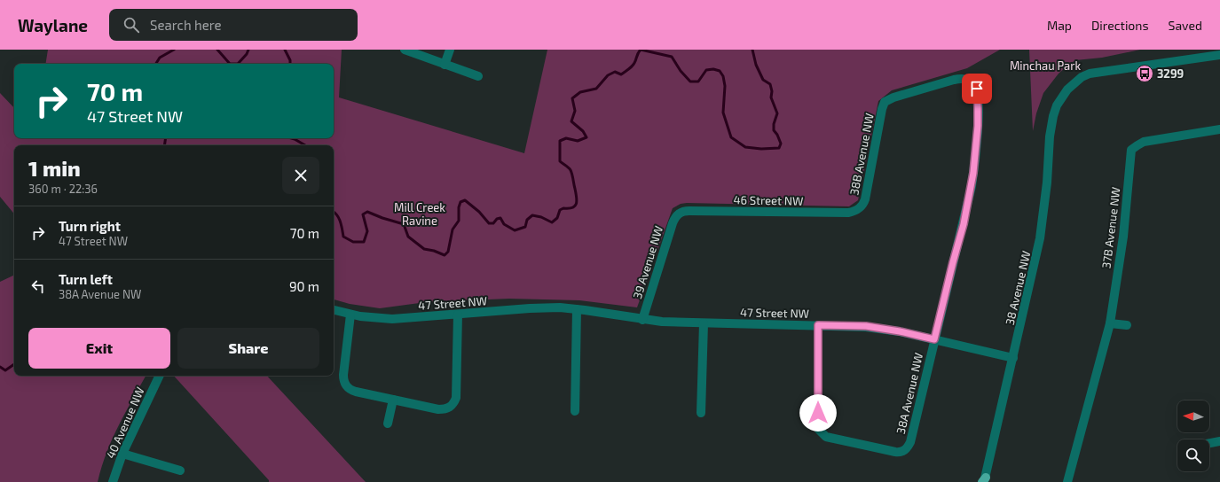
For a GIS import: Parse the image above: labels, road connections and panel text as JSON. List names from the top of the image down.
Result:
{
  "streets": {
    "street": [
      "38B Avenue NW",
      "46 Street NW",
      "37B Avenue NW",
      "39 Avenue NW",
      "38 Avenue NW",
      "47 Street NW",
      "38A Avenue NW",
      "40 Avenue NW"
    ]
  },
  "crossings": [
    ["38B Avenue NW", "46 Street NW"],
    ["38B Avenue NW", "38A Avenue NW"],
    ["46 Street NW", "39 Avenue NW"],
    ["39 Avenue NW", "47 Street NW"],
    ["38 Avenue NW", "47 Street NW"],
    ["47 Street NW", "38A Avenue NW"]
  ],
  "parks": ["Minchau Park", "Mill Creek Ravine"],
  "places": {
    "bus stop": ["3299"]
  },
  "north": "left",
  "page": {
    "header": "Waylane",
    "search": "Search here",
    "nav": ["Map", "Directions", "Saved"],
    "turn": ["70 m", "47 Street NW"],
    "heading": ["1 min", "360 m · 22:36"],
    "list": [
      {
        "name": "Turn right",
        "note": "47 Street NW",
        "value": "70 m"
      },
      {
        "name": "Turn left",
        "note": "38A Avenue NW",
        "value": "90 m"
      }
    ],
    "buttons": ["Exit", "Share"]
  }
}
